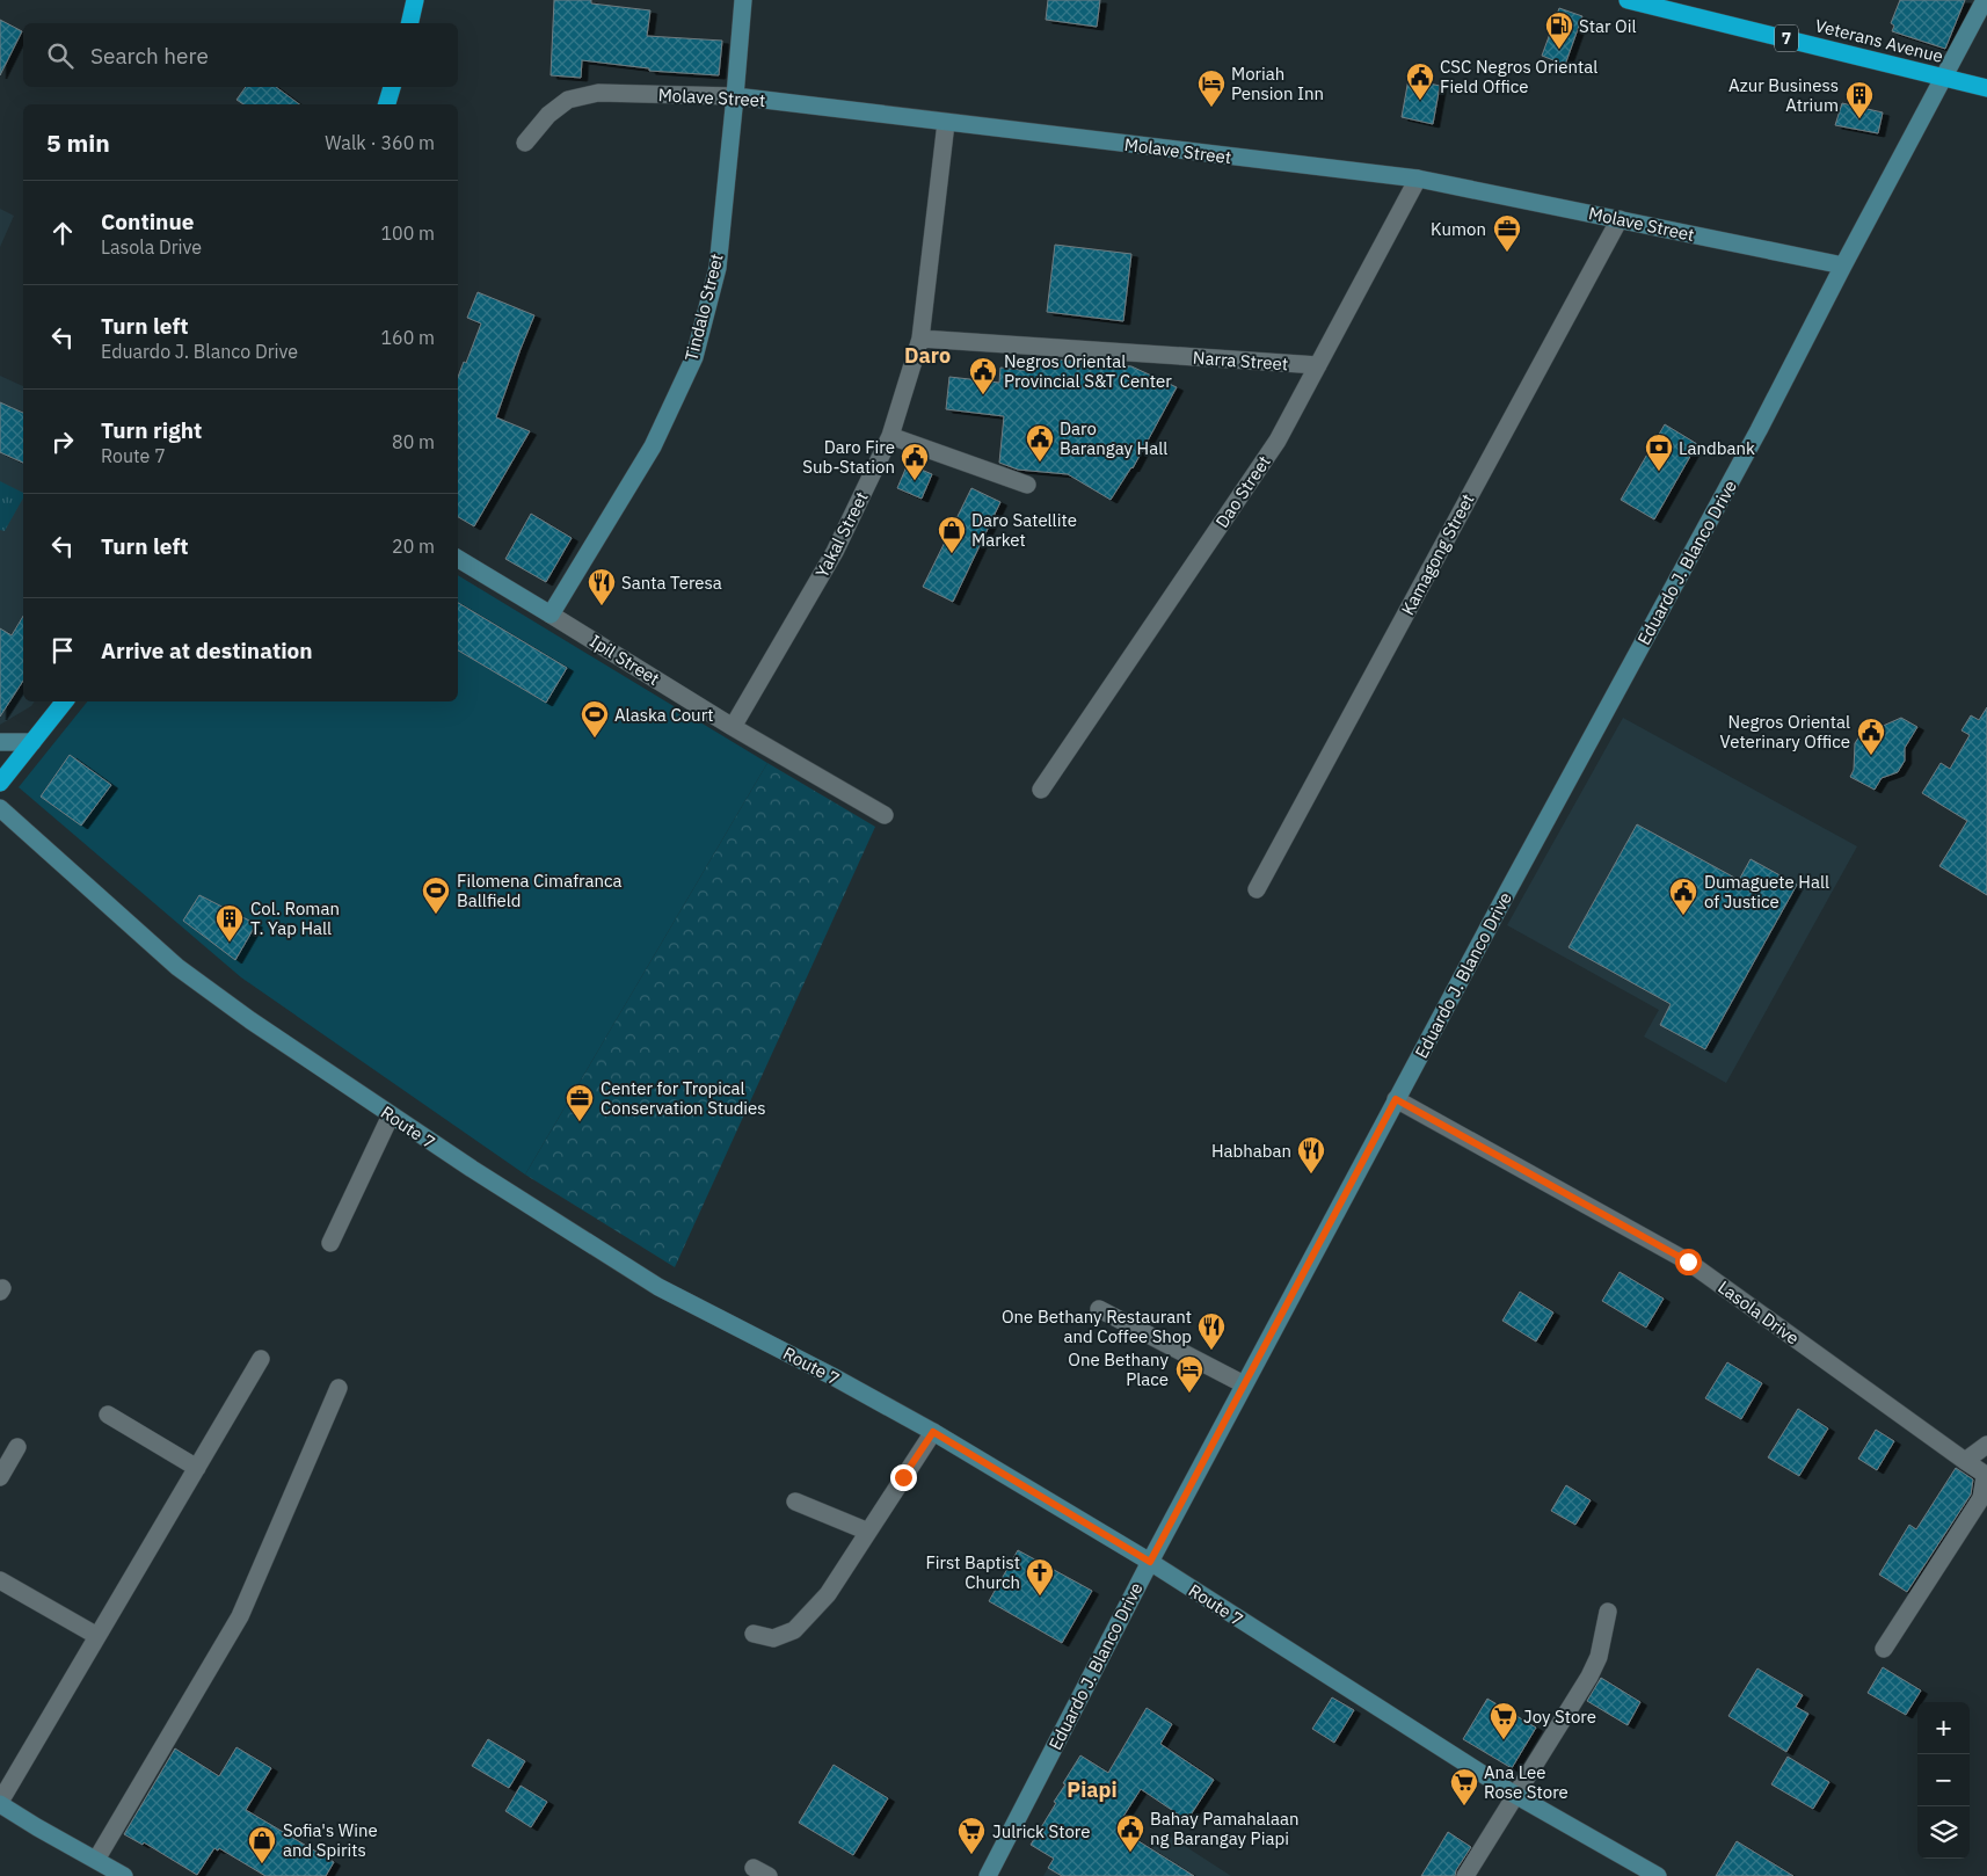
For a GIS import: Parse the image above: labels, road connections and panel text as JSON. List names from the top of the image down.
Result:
{
  "streets": {
    "highway": ["7", "Veterans Avenue"],
    "street": [
      "Molave Street",
      "Tindalo Street",
      "Narra Street",
      "Dao Street",
      "Yakal Street",
      "Kamagong Street",
      "Eduardo J. Blanco Drive",
      "Ipil Street",
      "Route 7",
      "Lasola Drive"
    ]
  },
  "crossings": [
    ["Veterans Avenue", "Eduardo J. Blanco Drive"],
    ["Molave Street", "Tindalo Street"],
    ["Molave Street", "Dao Street"],
    ["Molave Street", "Yakal Street"],
    ["Molave Street", "Kamagong Street"],
    ["Molave Street", "Eduardo J. Blanco Drive"],
    ["Tindalo Street", "Ipil Street"],
    ["Narra Street", "Dao Street"],
    ["Narra Street", "Yakal Street"],
    ["Yakal Street", "Ipil Street"],
    ["Eduardo J. Blanco Drive", "Route 7"],
    ["Eduardo J. Blanco Drive", "Lasola Drive"]
  ],
  "districts": ["Daro", "Piapi"],
  "places": {
    "fuel station": ["Star Oil"],
    "public building": [
      "CSC Negros Oriental Field Office",
      "Negros Oriental Provincial S&T Center",
      "Daro Barangay Hall",
      "Daro Fire Sub-Station",
      "Negros Oriental Veterinary Office",
      "Dumaguete Hall of Justice",
      "Bahay Pamahalaan ng Barangay Piapi"
    ],
    "hotel": ["Moriah Pension Inn", "One Bethany Place"],
    "building": ["Azur Business Atrium", "Col. Roman T. Yap Hall"],
    "office": ["Kumon", "Center for Tropical Conservation Studies"],
    "bank": ["Landbank"],
    "shop": ["Daro Satellite Market", "Sofia's Wine and Spirits"],
    "restaurant": ["Santa Teresa", "Habhaban", "One Bethany Restaurant and Coffee Shop"],
    "sports": ["Alaska Court", "Filomena Cimafranca Ballfield"],
    "church": ["First Baptist Church"],
    "supermarket": ["Joy Store", "Ana Lee Rose Store", "Julrick Store"]
  },
  "page": {
    "search": "Search here",
    "heading": ["5 min", "Walk · 360 m"],
    "list": [
      ["Continue", "Lasola Drive", "100 m"],
      ["Turn left", "Eduardo J. Blanco Drive", "160 m"],
      ["Turn right", "Route 7", "80 m"],
      ["Turn left", "20 m"],
      "Arrive at destination"
    ],
    "map_buttons": ["+", "−"]
  }
}
